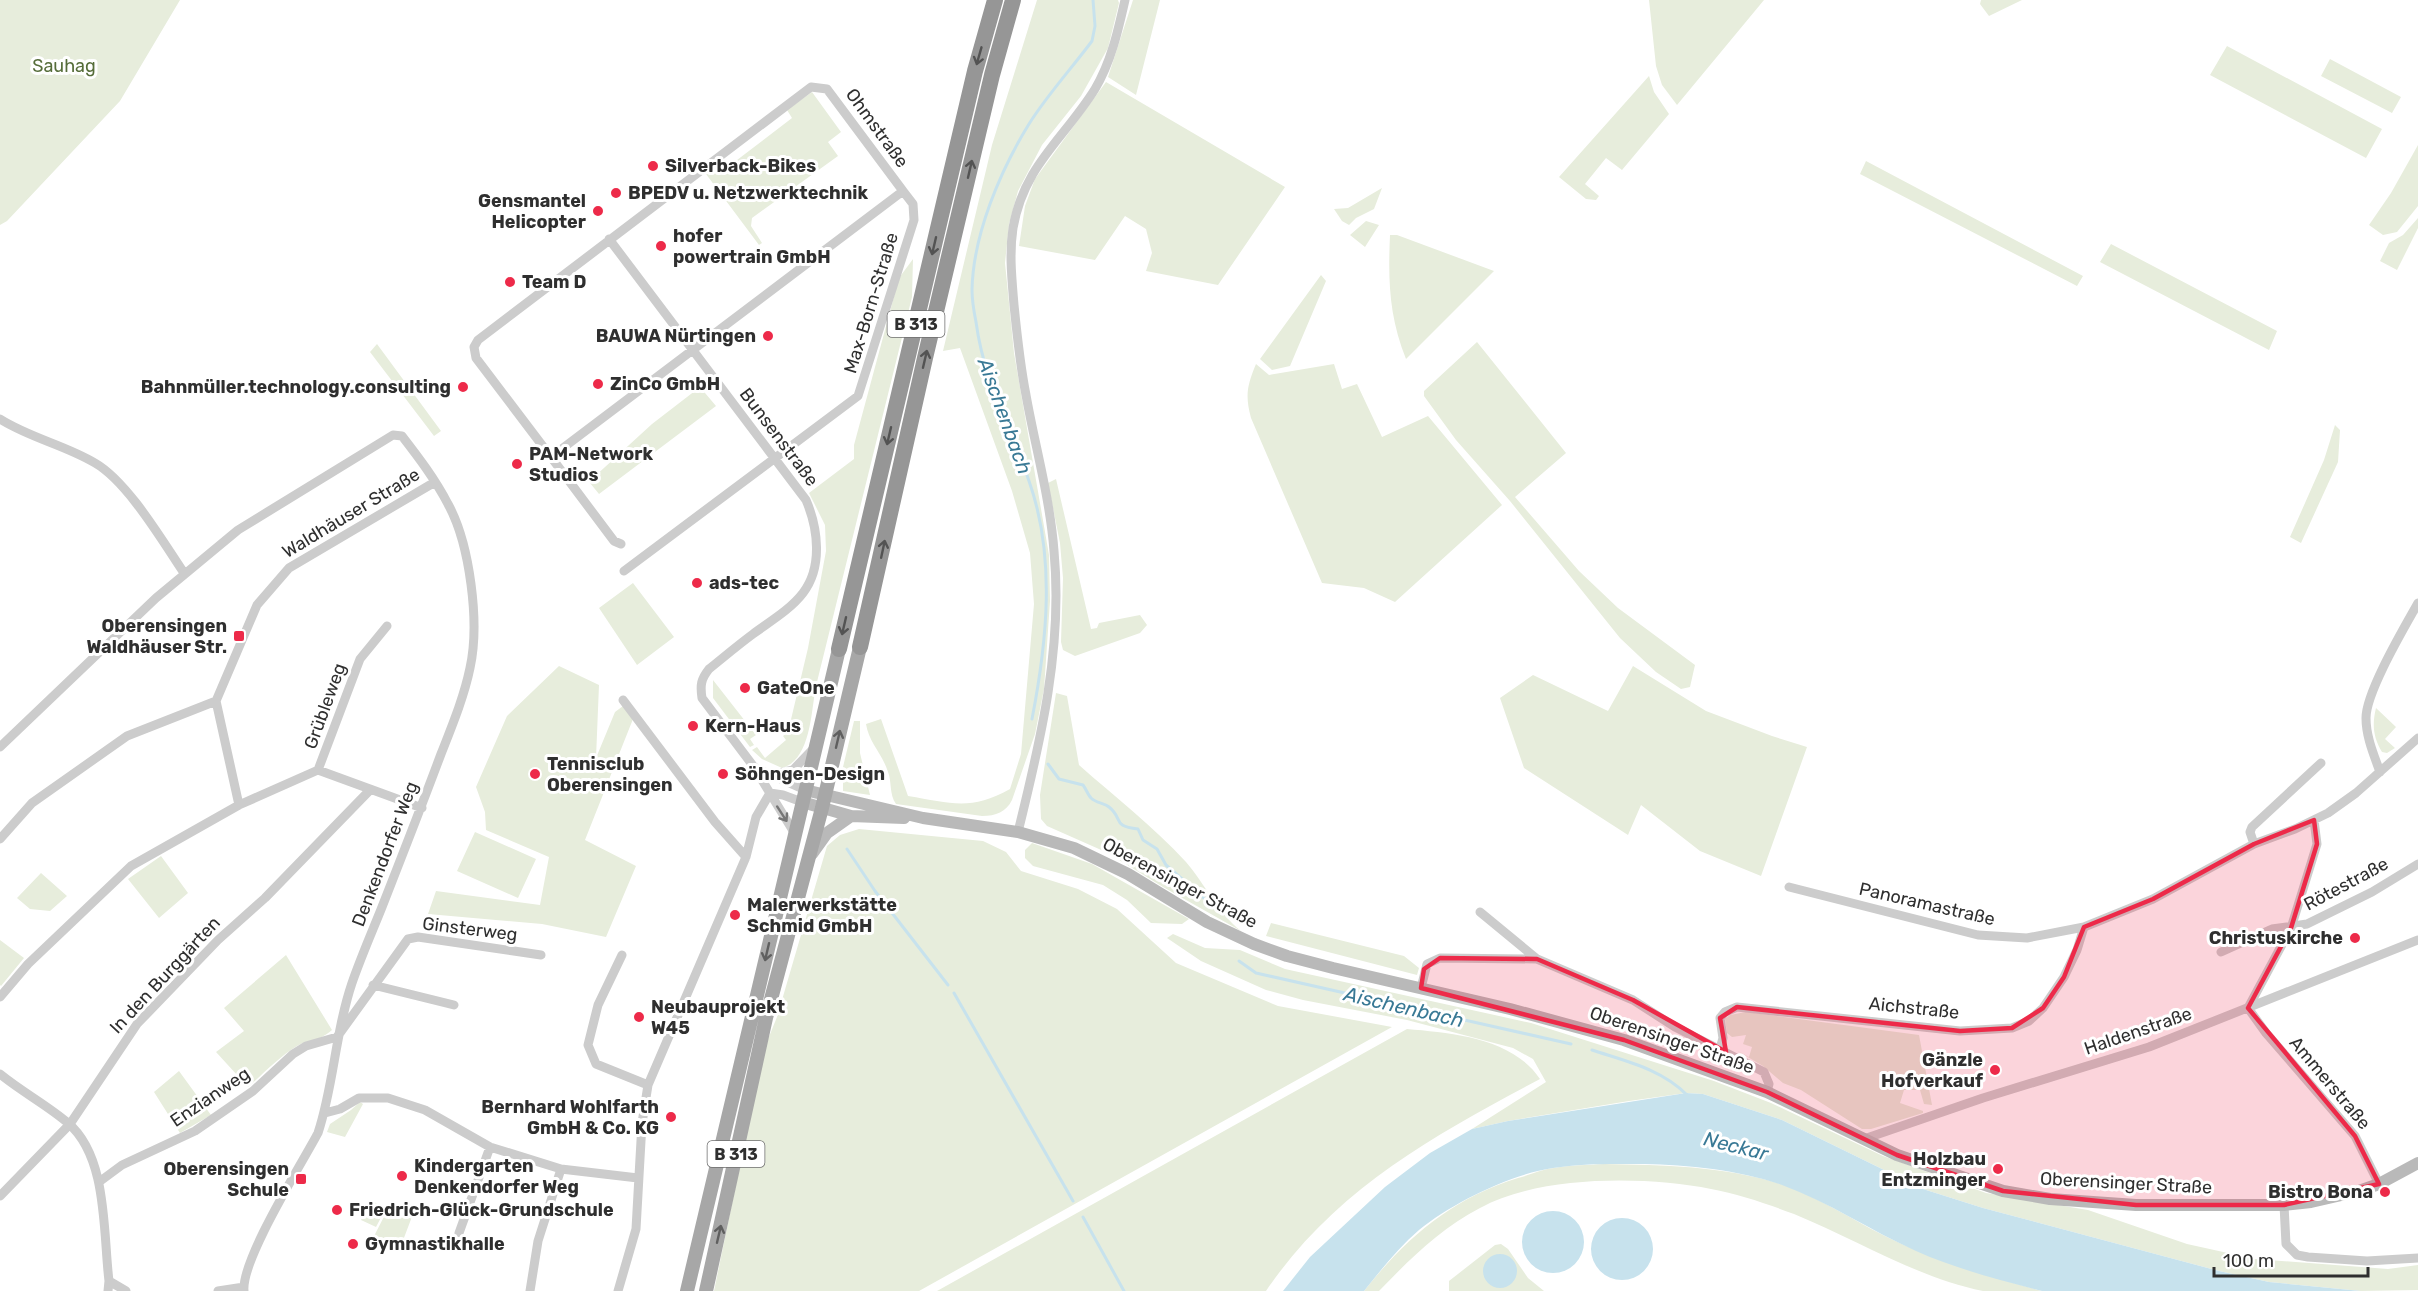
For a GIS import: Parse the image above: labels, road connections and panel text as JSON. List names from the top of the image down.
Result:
{
  "streets": {
    "highway": ["B 313"],
    "street": [
      "Ohmstraße",
      "Max-Born-Straße",
      "Bunsenstraße",
      "Waldhäuser Straße",
      "Grübleweg",
      "Denkendorfer Weg",
      "Oberensinger Straße",
      "Rötestraße",
      "Panoramastraße",
      "Ginsterweg",
      "In den Burggärten",
      "Aichstraße",
      "Haldenstraße",
      "Ammerstraße",
      "Enzianweg"
    ]
  },
  "crossings": [
    ["Ohmstraße", "Max-Born-Straße"],
    ["Ohmstraße", "Bunsenstraße"],
    ["Max-Born-Straße", "Bunsenstraße"],
    ["B 313", "Bunsenstraße"],
    ["B 313", "Oberensinger Straße"],
    ["Waldhäuser Straße", "Denkendorfer Weg"],
    ["Denkendorfer Weg", "Ginsterweg"],
    ["Denkendorfer Weg", "Enzianweg"],
    ["Oberensinger Straße", "Haldenstraße"],
    ["Oberensinger Straße", "Ammerstraße"],
    ["Panoramastraße", "Aichstraße"],
    ["Ginsterweg", "Enzianweg"],
    ["Haldenstraße", "Ammerstraße"]
  ],
  "water": ["Aischenbach", "Neckar"],
  "parks": ["Sauhag"],
  "places": {
    "other": [
      "Silverback-Bikes",
      "BPEDV u. Netzwerktechnik",
      "Gensmantel Helicopter",
      "hofer powertrain GmbH",
      "Team D",
      "BAUWA Nürtingen",
      "ZinCo GmbH",
      "Bahnmüller.technology.consulting",
      "PAM-Network Studios",
      "ads-tec",
      "GateOne",
      "Kern-Haus",
      "Tennisclub Oberensingen",
      "Söhngen-Design",
      "Malerwerkstätte Schmid GmbH",
      "Christuskirche",
      "Neubauprojekt W45",
      "Gänzle Hofverkauf",
      "Bernhard Wohlfarth GmbH & Co. KG",
      "Holzbau Entzminger",
      "Kindergarten Denkendorfer Weg",
      "Bistro Bona",
      "Friedrich-Glück-Grundschule",
      "Gymnastikhalle"
    ],
    "transit": ["Oberensingen Waldhäuser Str.", "Oberensingen Schule"]
  },
  "scale_bar": "100 m"
}
